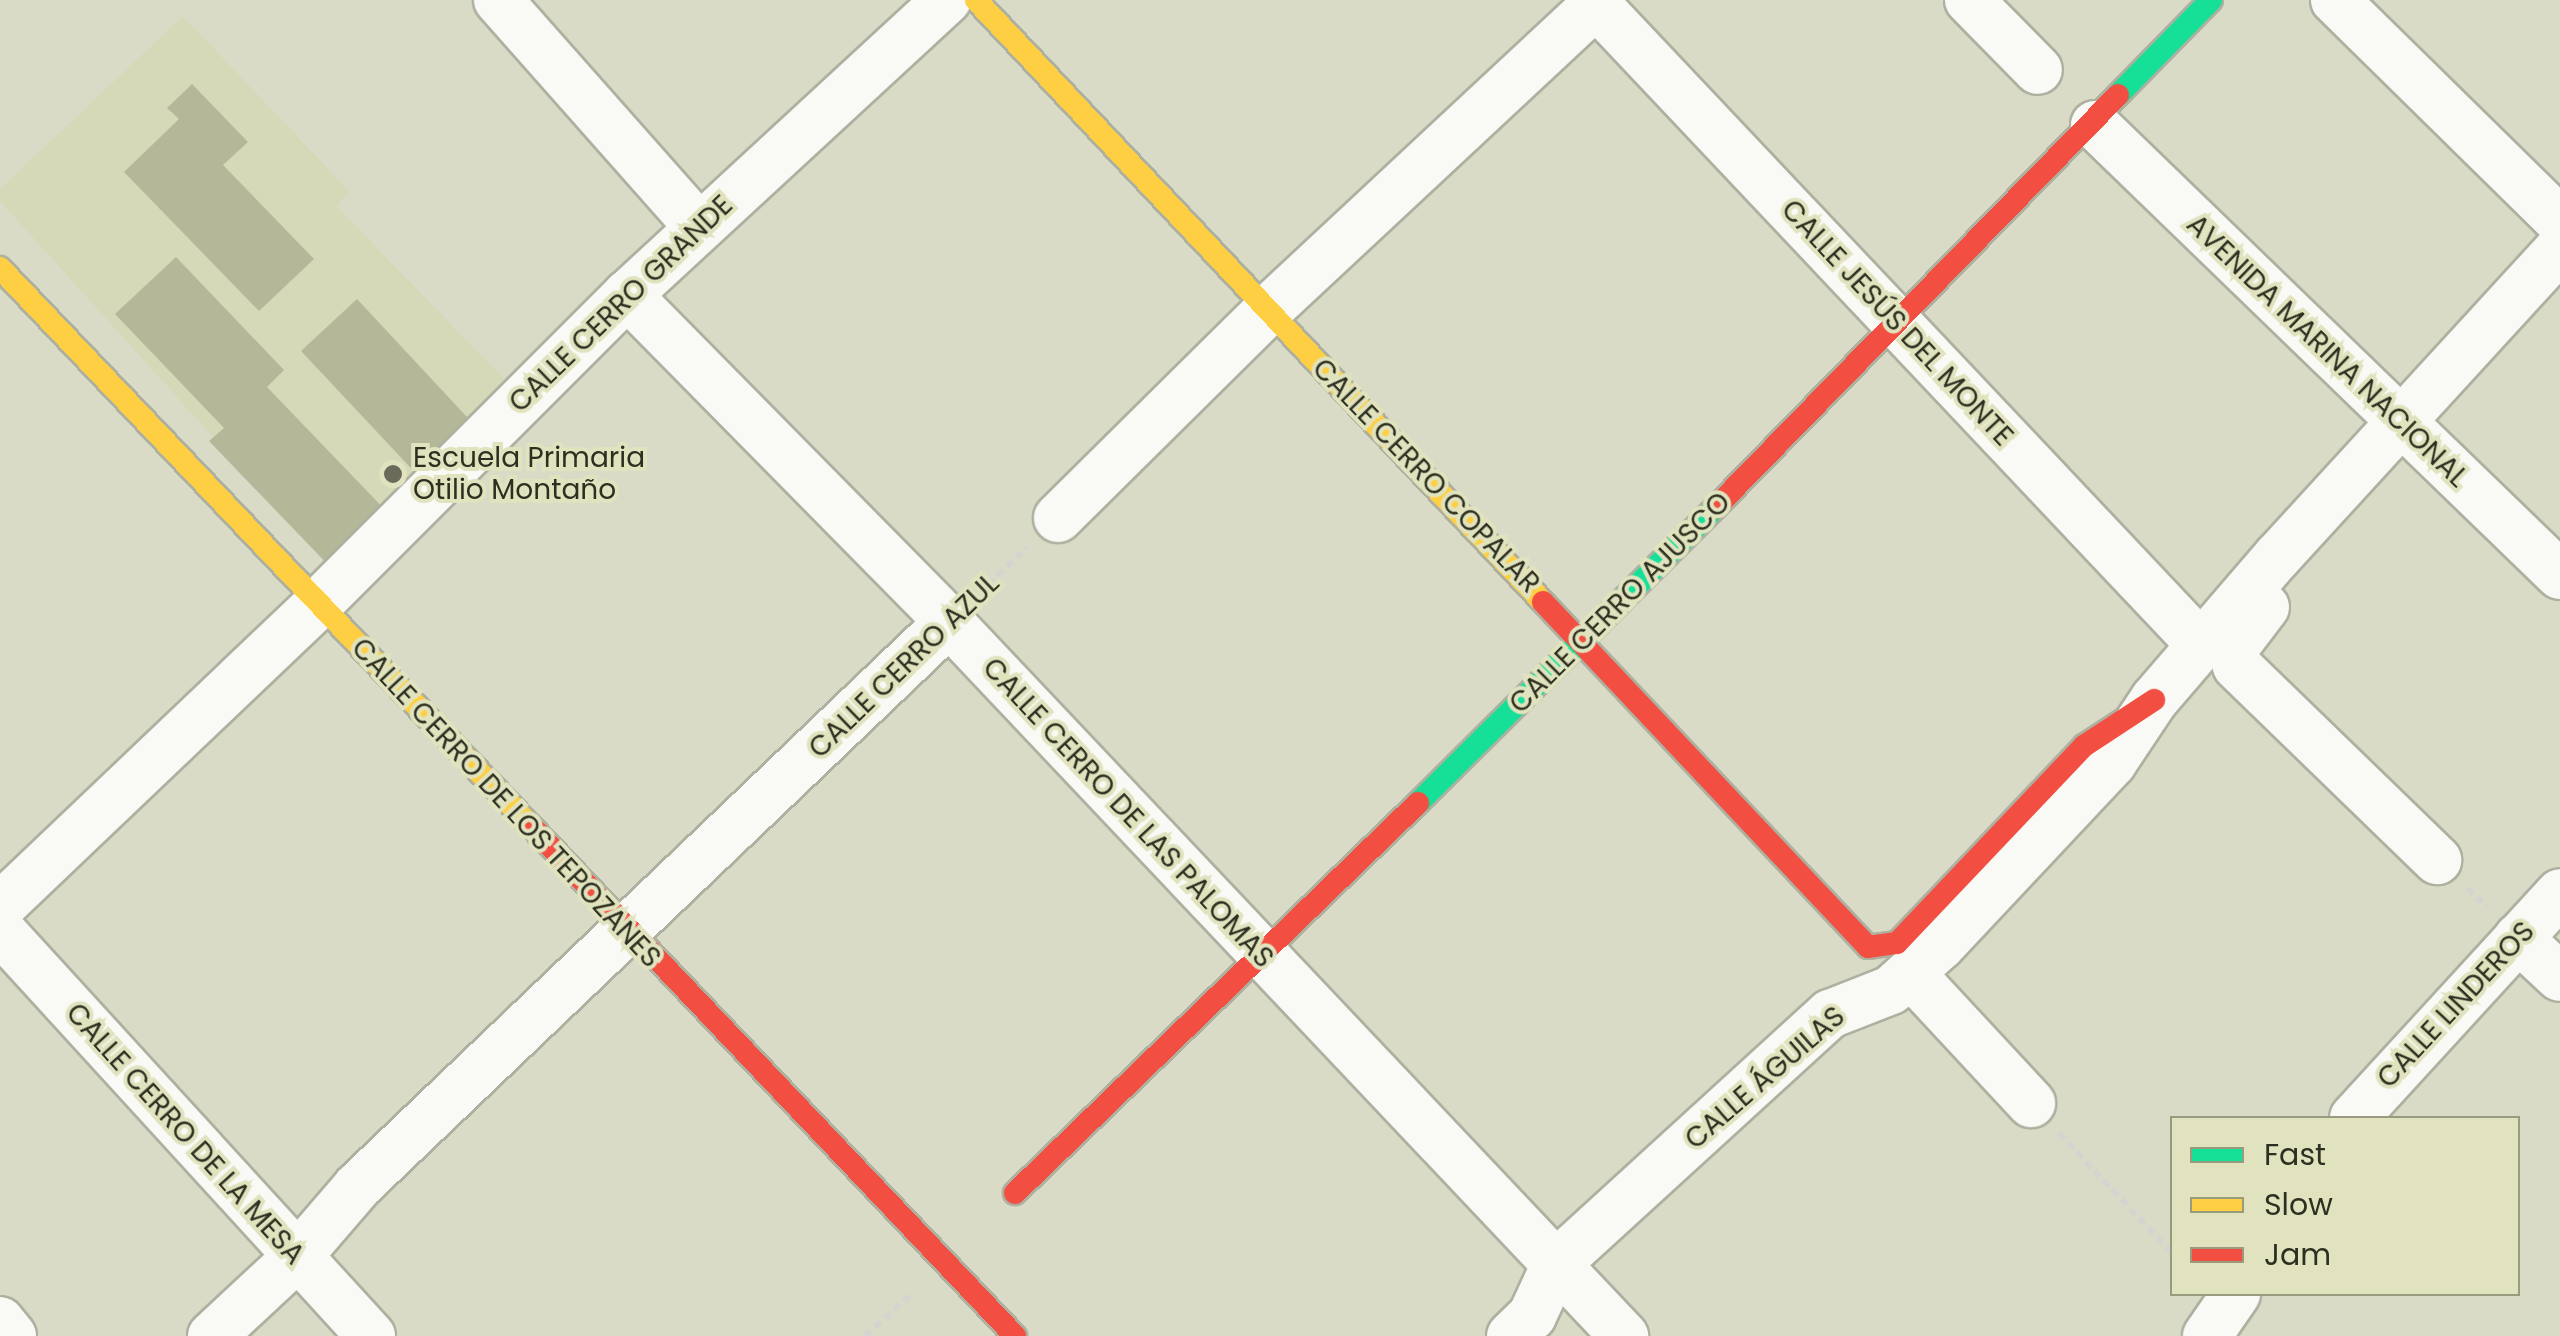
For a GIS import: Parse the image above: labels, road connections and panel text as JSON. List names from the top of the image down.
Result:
{
  "streets": {
    "street": [
      "CALLE CERRO GRANDE",
      "CALLE JESÚS DEL MONTE",
      "AVENIDA MARINA NACIONAL",
      "CALLE CERRO COPALAR",
      "CALLE CERRO AJUSCO",
      "CALLE CERRO AZUL",
      "CALLE CERRO DE LOS TEPOZANES",
      "CALLE CERRO DE LAS PALOMAS",
      "CALLE LINDEROS",
      "CALLE ÁGUILAS",
      "CALLE CERRO DE LA MESA"
    ]
  },
  "crossings": [
    ["CALLE CERRO GRANDE", "CALLE CERRO DE LOS TEPOZANES"],
    ["CALLE CERRO GRANDE", "CALLE CERRO DE LAS PALOMAS"],
    ["CALLE JESÚS DEL MONTE", "CALLE CERRO AJUSCO"],
    ["CALLE JESÚS DEL MONTE", "CALLE ÁGUILAS"],
    ["AVENIDA MARINA NACIONAL", "CALLE CERRO AJUSCO"],
    ["AVENIDA MARINA NACIONAL", "CALLE ÁGUILAS"],
    ["CALLE CERRO COPALAR", "CALLE CERRO AJUSCO"],
    ["CALLE CERRO COPALAR", "CALLE ÁGUILAS"],
    ["CALLE CERRO AJUSCO", "CALLE CERRO DE LAS PALOMAS"],
    ["CALLE CERRO AZUL", "CALLE CERRO DE LOS TEPOZANES"],
    ["CALLE CERRO AZUL", "CALLE CERRO DE LAS PALOMAS"],
    ["CALLE CERRO AZUL", "CALLE CERRO DE LA MESA"],
    ["CALLE CERRO DE LAS PALOMAS", "CALLE ÁGUILAS"]
  ],
  "places": ["Escuela Primaria Otilio Montaño"],
  "legend": ["Fast", "Slow", "Jam"]
}
